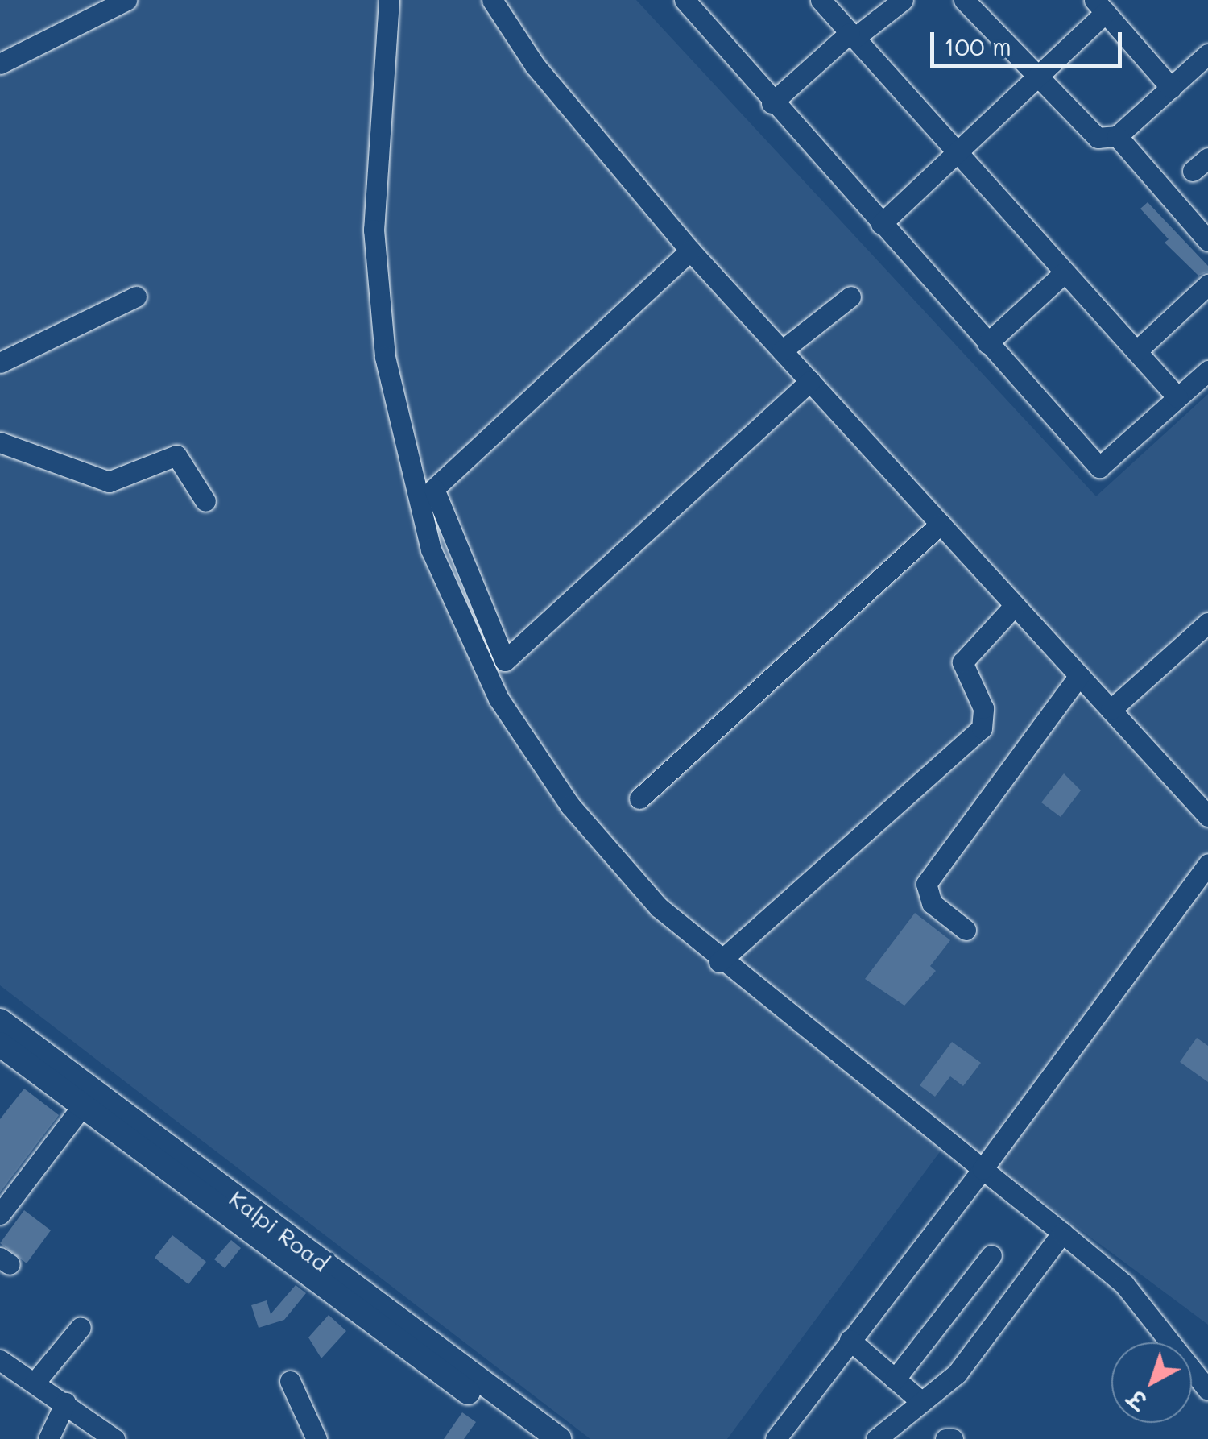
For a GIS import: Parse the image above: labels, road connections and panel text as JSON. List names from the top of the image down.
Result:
{
  "streets": {
    "main road": ["Kalpi Road"]
  },
  "scale_bar": "100 m",
  "north": "bottom left"
}
